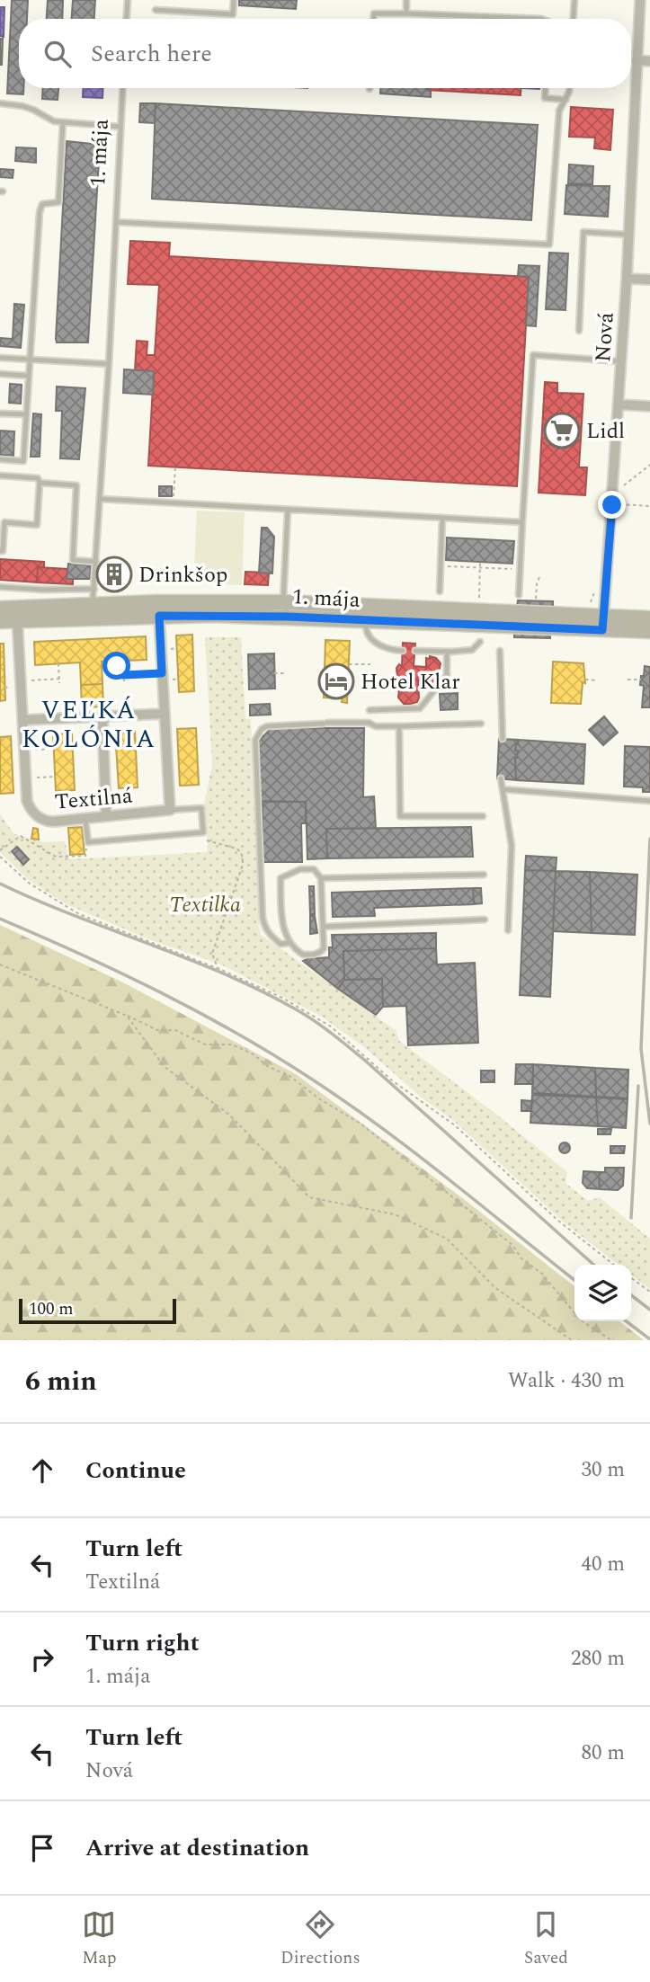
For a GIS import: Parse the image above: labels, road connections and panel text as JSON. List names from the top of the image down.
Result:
{
  "streets": {
    "main road": ["1. mája"],
    "street": ["Nová", "Textilná"]
  },
  "crossings": [
    ["1. mája", "Nová"],
    ["1. mája", "Textilná"]
  ],
  "districts": ["VEĽKÁ KOLÓNIA"],
  "parks": ["Textilka"],
  "places": {
    "supermarket": ["Lidl"],
    "building": ["Drinkšop"],
    "hotel": ["Hotel Klar"]
  },
  "scale_bar": "100 m",
  "page": {
    "search": "Search here",
    "scale": "100 m",
    "heading": ["6 min", "Walk · 430 m"],
    "list": [
      ["Continue", "30 m"],
      ["Turn left", "Textilná", "40 m"],
      ["Turn right", "1. mája", "280 m"],
      ["Turn left", "Nová", "80 m"],
      "Arrive at destination"
    ],
    "nav": ["Map", "Directions", "Saved"]
  }
}
